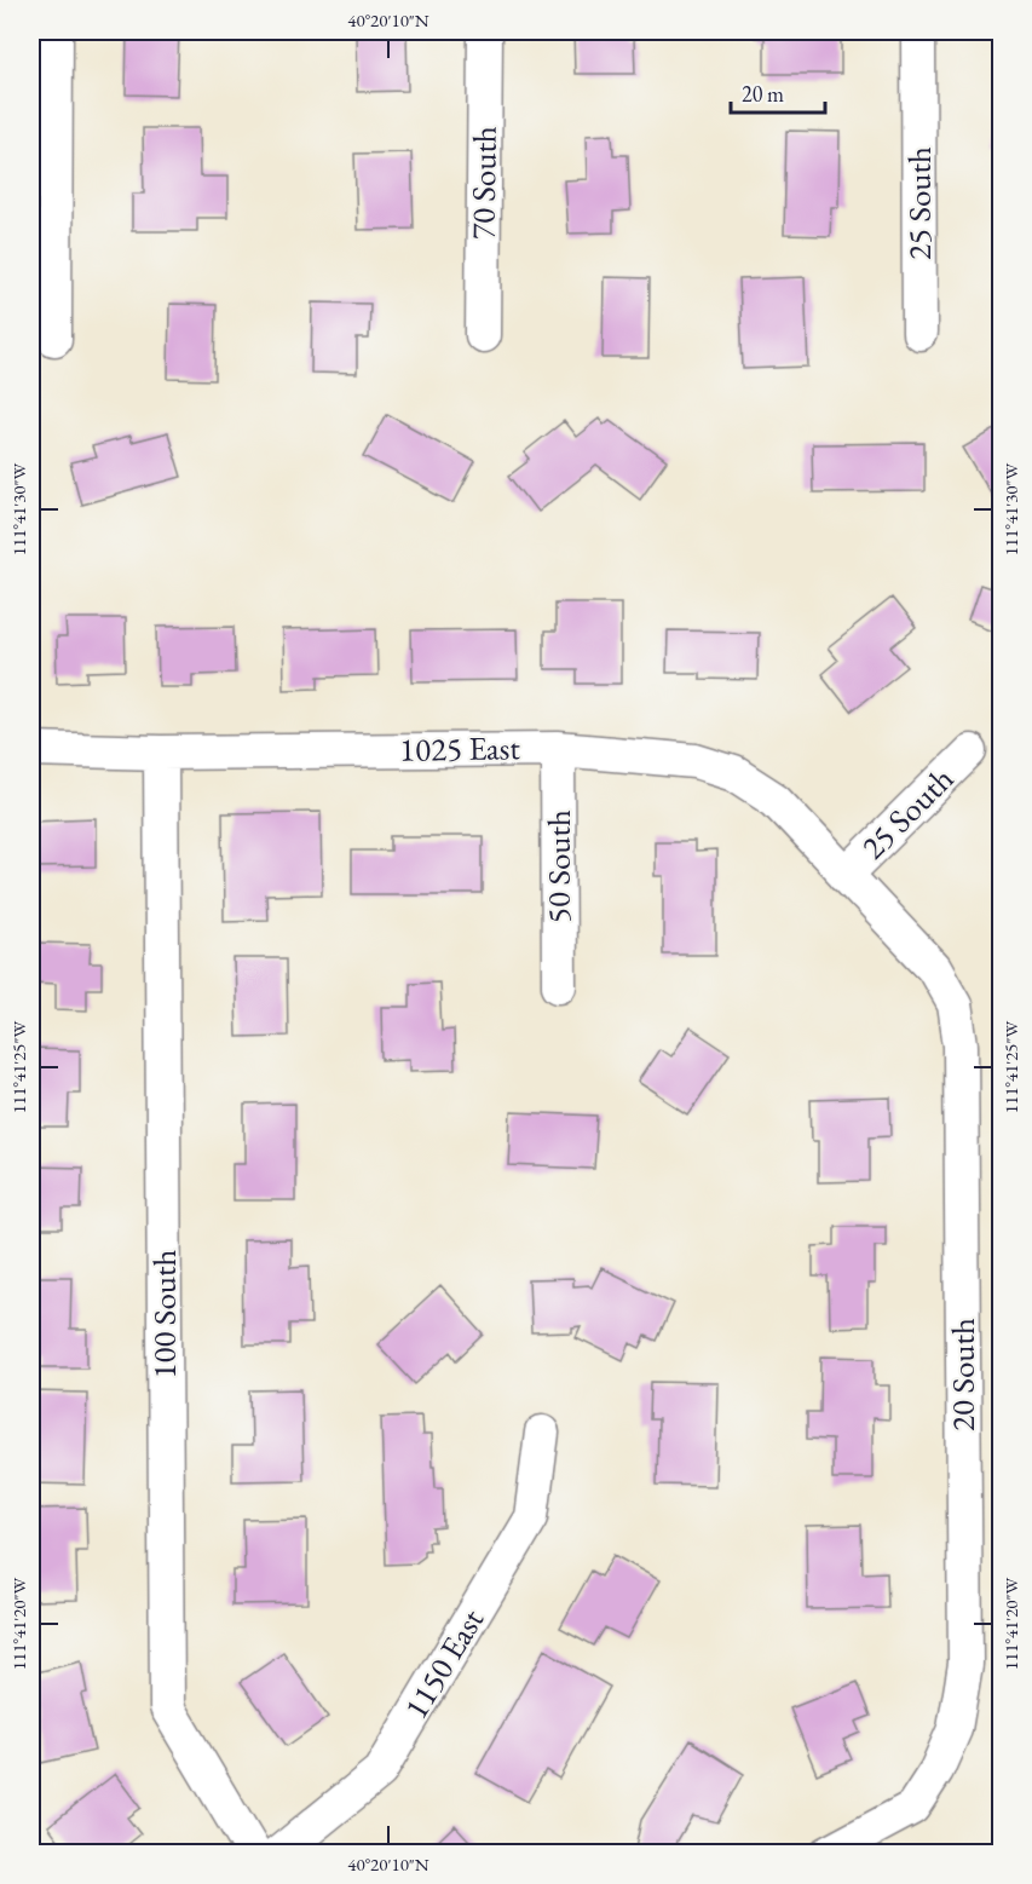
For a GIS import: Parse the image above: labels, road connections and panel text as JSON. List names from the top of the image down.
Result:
{
  "streets": {
    "street": [
      "70 South",
      "25 South",
      "1025 East",
      "50 South",
      "100 South",
      "20 South",
      "1150 East"
    ]
  },
  "crossings": [
    ["25 South", "1025 East"],
    ["25 South", "20 South"],
    ["1025 East", "50 South"],
    ["1025 East", "100 South"],
    ["1025 East", "20 South"]
  ],
  "scale_bar": "20 m",
  "coordinates": [
    "40°20'10\"N",
    "111°41'30\"W",
    "111°41'25\"W",
    "111°41'20\"W"
  ]
}
